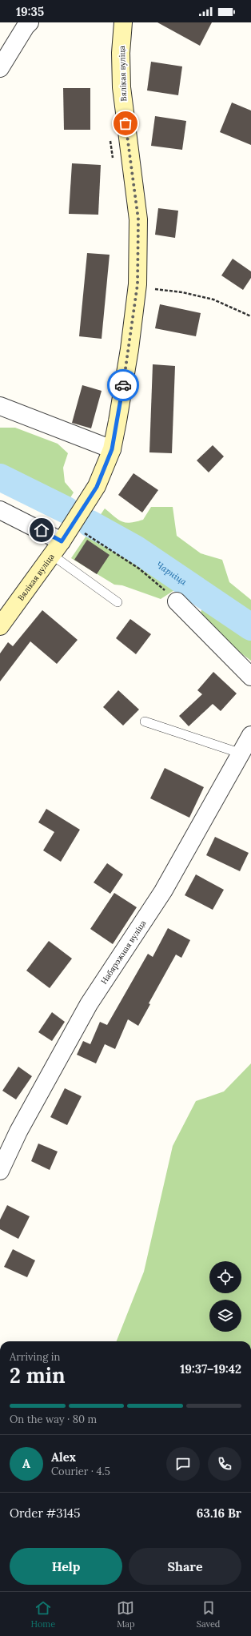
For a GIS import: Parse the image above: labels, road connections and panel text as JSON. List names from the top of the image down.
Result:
{
  "streets": {
    "main road": ["Вялікая вуліца"],
    "street": ["Набярэжная вуліца"]
  },
  "water": ["Чарніца"],
  "page": {
    "status": "19:35",
    "heading": ["2 min", "Arriving in", "19:37–19:42"],
    "panel": [
      "Alex",
      "Courier · 4.5",
      "Order #3145",
      "63.16 Br"
    ],
    "bar": "On the way · 80 m",
    "round": "A",
    "buttons": ["Help", "Share"],
    "tabs": ["Home", "Map", "Saved"]
  }
}
